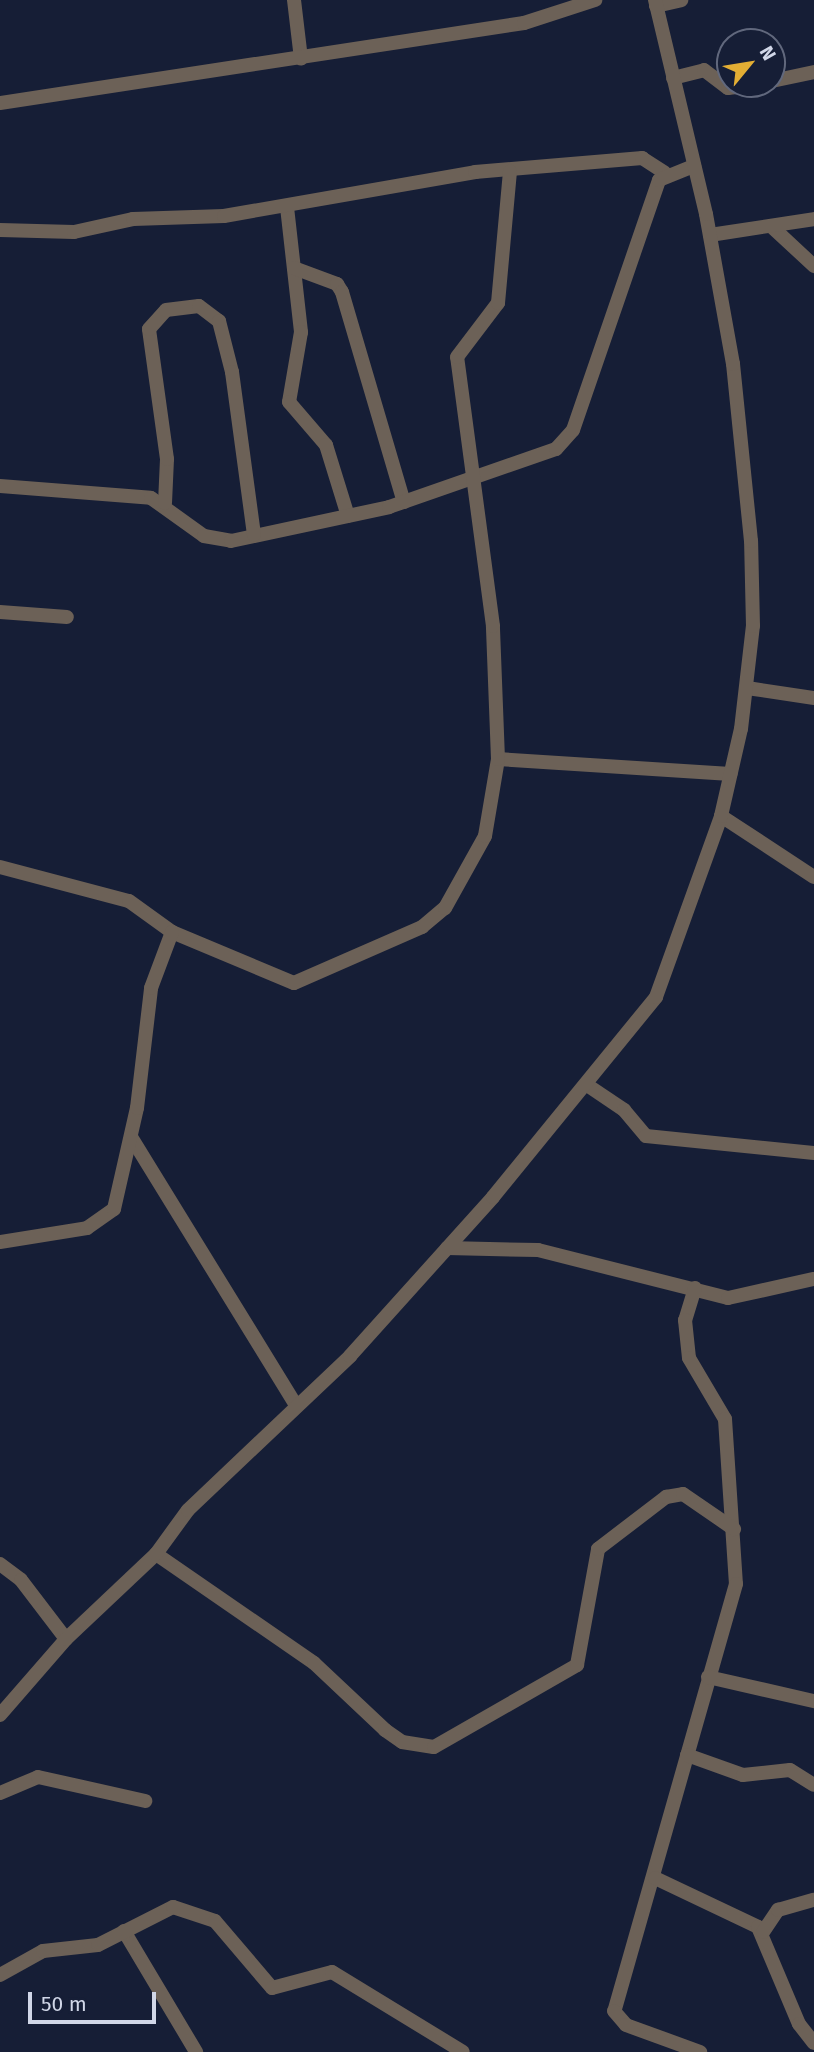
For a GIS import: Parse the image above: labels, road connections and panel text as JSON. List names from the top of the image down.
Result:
{
  "scale_bar": "50 m",
  "north": "top right"
}
